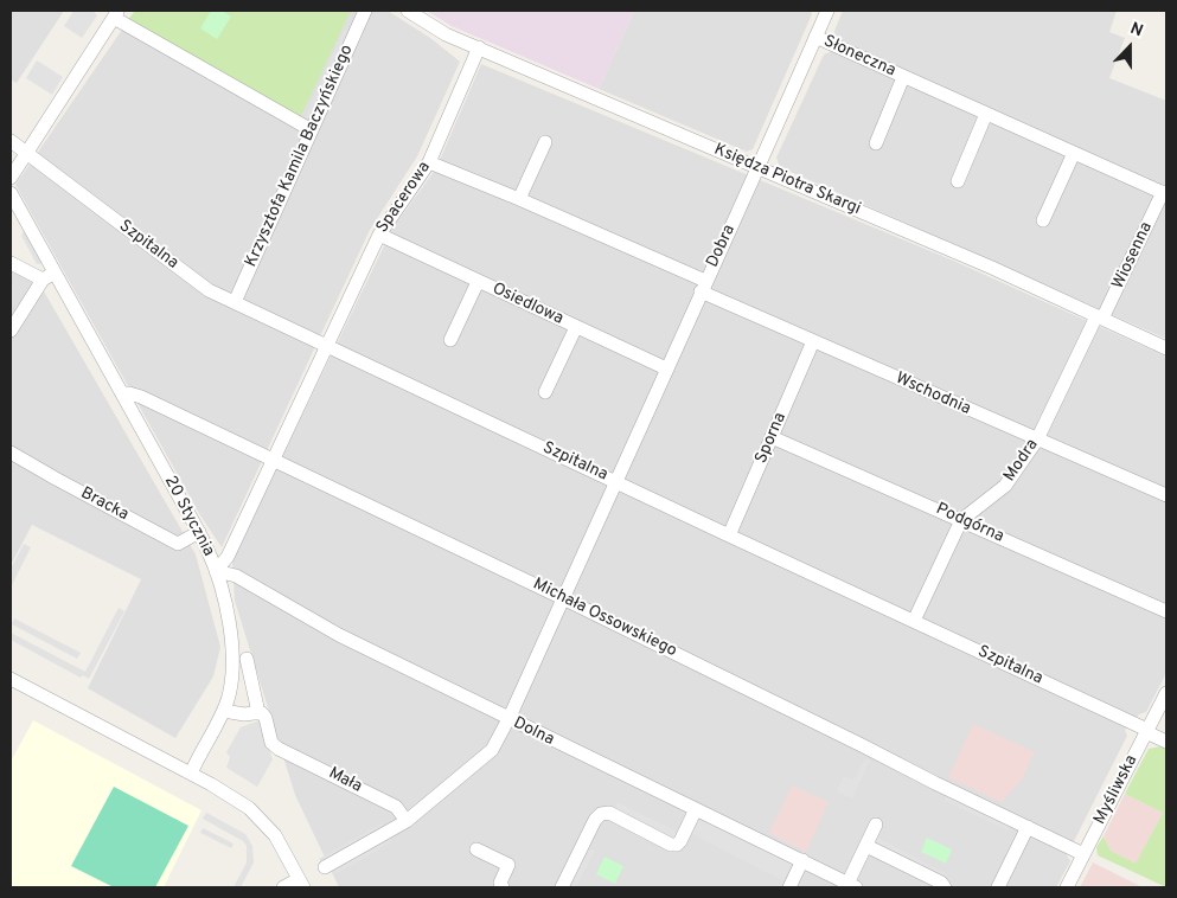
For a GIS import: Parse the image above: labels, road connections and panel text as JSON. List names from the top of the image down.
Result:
{
  "streets": {
    "street": [
      "Słoneczna",
      "Krzysztofa Kamila Baczyńskiego",
      "Księdza Piotra Skargi",
      "Spacerowa",
      "Szpitalna",
      "Dobra",
      "Wiosenna",
      "Osiedlowa",
      "Wschodnia",
      "Sporna",
      "Modra",
      "Bracka",
      "20 Stycznia",
      "Podgórna",
      "Michała Ossowskiego",
      "Dolna",
      "Mała",
      "Myśliwska"
    ]
  },
  "crossings": [
    ["Słoneczna", "Dobra"],
    ["Słoneczna", "Wiosenna"],
    ["Krzysztofa Kamila Baczyńskiego", "Szpitalna"],
    ["Księdza Piotra Skargi", "Spacerowa"],
    ["Księdza Piotra Skargi", "Dobra"],
    ["Księdza Piotra Skargi", "Wiosenna"],
    ["Księdza Piotra Skargi", "Modra"],
    ["Spacerowa", "Szpitalna"],
    ["Spacerowa", "Osiedlowa"],
    ["Spacerowa", "Wschodnia"],
    ["Spacerowa", "20 Stycznia"],
    ["Spacerowa", "Michała Ossowskiego"],
    ["Spacerowa", "Dolna"],
    ["Szpitalna", "Dobra"],
    ["Szpitalna", "Sporna"],
    ["Szpitalna", "Modra"],
    ["Szpitalna", "Myśliwska"],
    ["Dobra", "Osiedlowa"],
    ["Dobra", "Wschodnia"],
    ["Dobra", "Michała Ossowskiego"],
    ["Dobra", "Dolna"],
    ["Wiosenna", "Modra"],
    ["Wschodnia", "Sporna"],
    ["Wschodnia", "Modra"],
    ["Sporna", "Podgórna"],
    ["Modra", "Podgórna"],
    ["Bracka", "20 Stycznia"],
    ["20 Stycznia", "Michała Ossowskiego"],
    ["20 Stycznia", "Dolna"],
    ["Michała Ossowskiego", "Myśliwska"]
  ],
  "north": "top"
}
